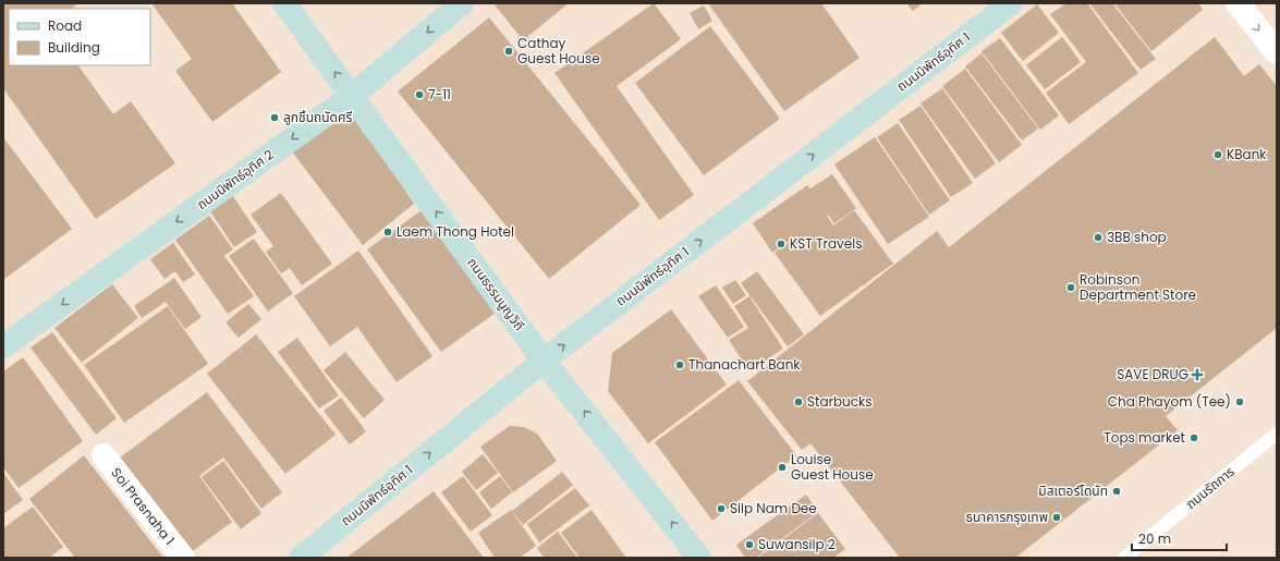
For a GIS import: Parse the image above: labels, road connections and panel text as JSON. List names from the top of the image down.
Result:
{
  "streets": {
    "street": [
      "ถนนนิพัทธ์อุทิศ 1",
      "ถนนนิพัทธ์อุทิศ 2",
      "ถนนธรรมนูญวิถี",
      "Soi Prasnaha 1"
    ],
    "lane": ["ถนนรัถการ"]
  },
  "crossings": [
    ["ถนนนิพัทธ์อุทิศ 1", "ถนนธรรมนูญวิถี"],
    ["ถนนนิพัทธ์อุทิศ 2", "ถนนธรรมนูญวิถี"]
  ],
  "one_way": ["ถนนนิพัทธ์อุทิศ 1", "ถนนนิพัทธ์อุทิศ 2", "ถนนธรรมนูญวิถี"],
  "places": {
    "other": [
      "Cathay Guest House",
      "7-11",
      "ลูกชิ้นถนัดศรี",
      "KBank",
      "Laem Thong Hotel",
      "3BB shop",
      "KST Travels",
      "Robinson Department Store",
      "Thanachart Bank",
      "Starbucks",
      "Cha Phayom (Tee)",
      "Tops market",
      "Louise Guest House",
      "มิสเตอร์โดนัท",
      "Silp Nam Dee",
      "ธนาคารกรุงเทพ",
      "Suwansilp 2"
    ],
    "health": ["SAVE DRUG"]
  },
  "legend": ["Road", "Building"],
  "scale_bar": "20 m"
}
